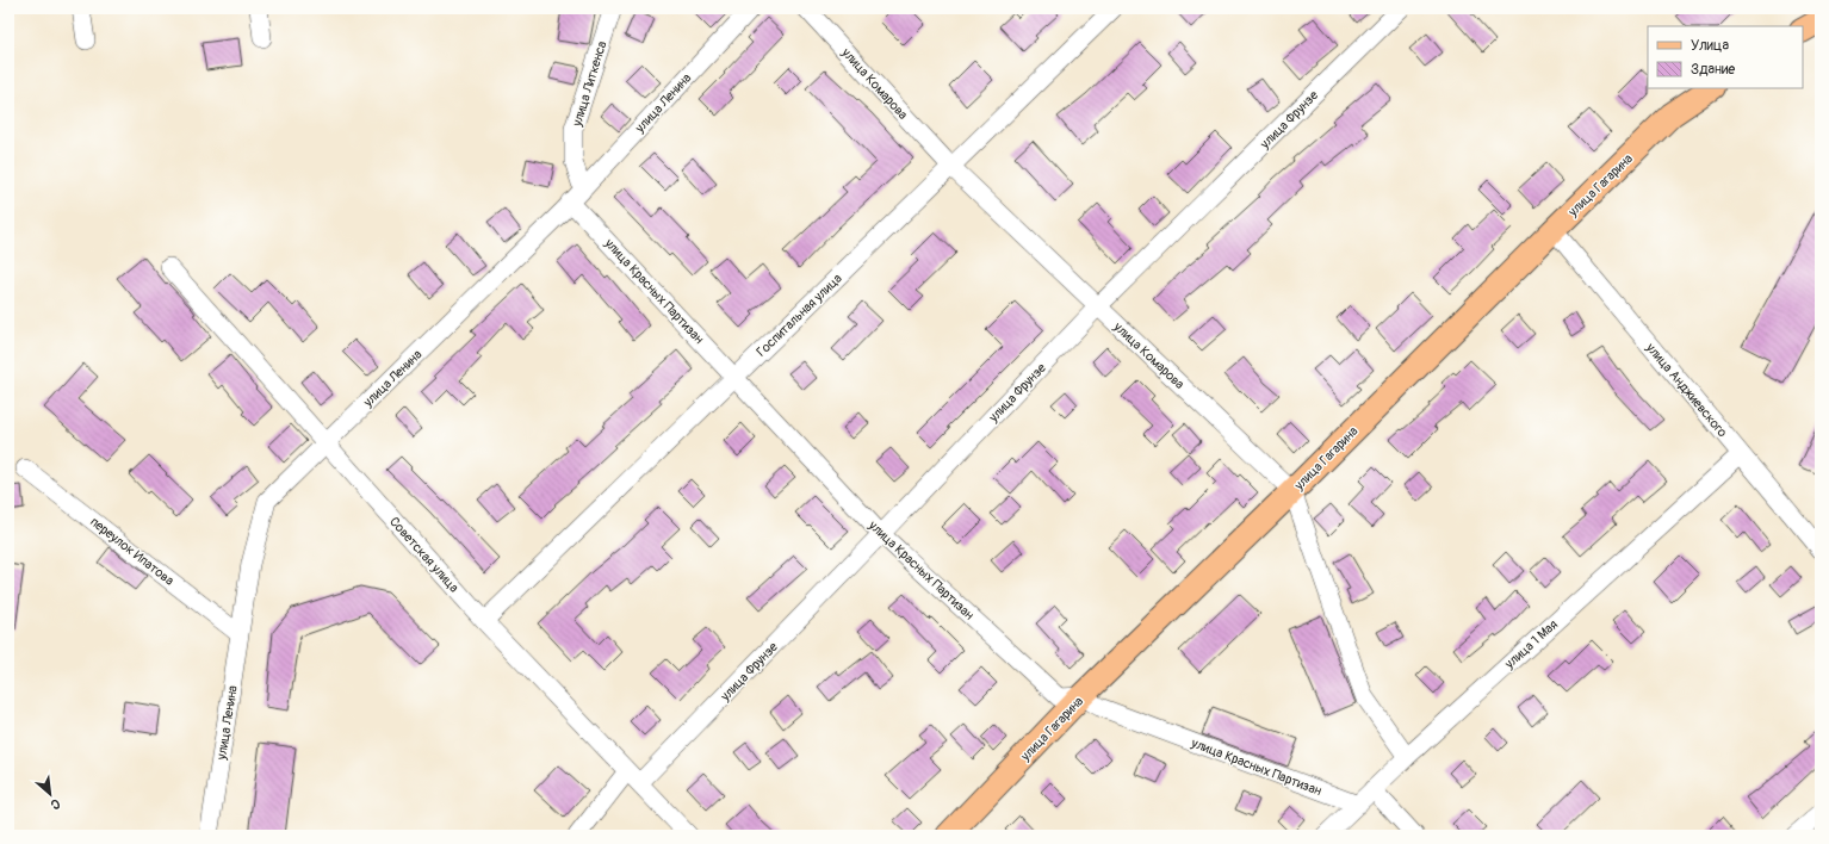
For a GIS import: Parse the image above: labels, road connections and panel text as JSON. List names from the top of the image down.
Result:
{
  "streets": {
    "main road": ["улица Гагарина"],
    "street": [
      "улица Литкенса",
      "улица Комарова",
      "улица Ленина",
      "улица Фрунзе",
      "улица Красных Партизан",
      "Госпитальная улица",
      "улица Анджиевского",
      "переулок Ипатова",
      "Советская улица",
      "улица 1 Мая"
    ]
  },
  "crossings": [
    ["улица Литкенса", "улица Ленина"],
    ["улица Комарова", "улица Фрунзе"],
    ["улица Комарова", "улица Гагарина"],
    ["улица Комарова", "Госпитальная улица"],
    ["улица Комарова", "улица 1 Мая"],
    ["улица Ленина", "улица Красных Партизан"],
    ["улица Ленина", "переулок Ипатова"],
    ["улица Ленина", "Советская улица"],
    ["улица Фрунзе", "улица Красных Партизан"],
    ["улица Фрунзе", "Советская улица"],
    ["улица Гагарина", "улица Красных Партизан"],
    ["улица Гагарина", "улица Анджиевского"],
    ["улица Красных Партизан", "Госпитальная улица"],
    ["улица Красных Партизан", "улица 1 Мая"],
    ["Госпитальная улица", "Советская улица"],
    ["улица Анджиевского", "улица 1 Мая"]
  ],
  "legend": ["Улица", "Здание"],
  "north": "bottom right"
}
